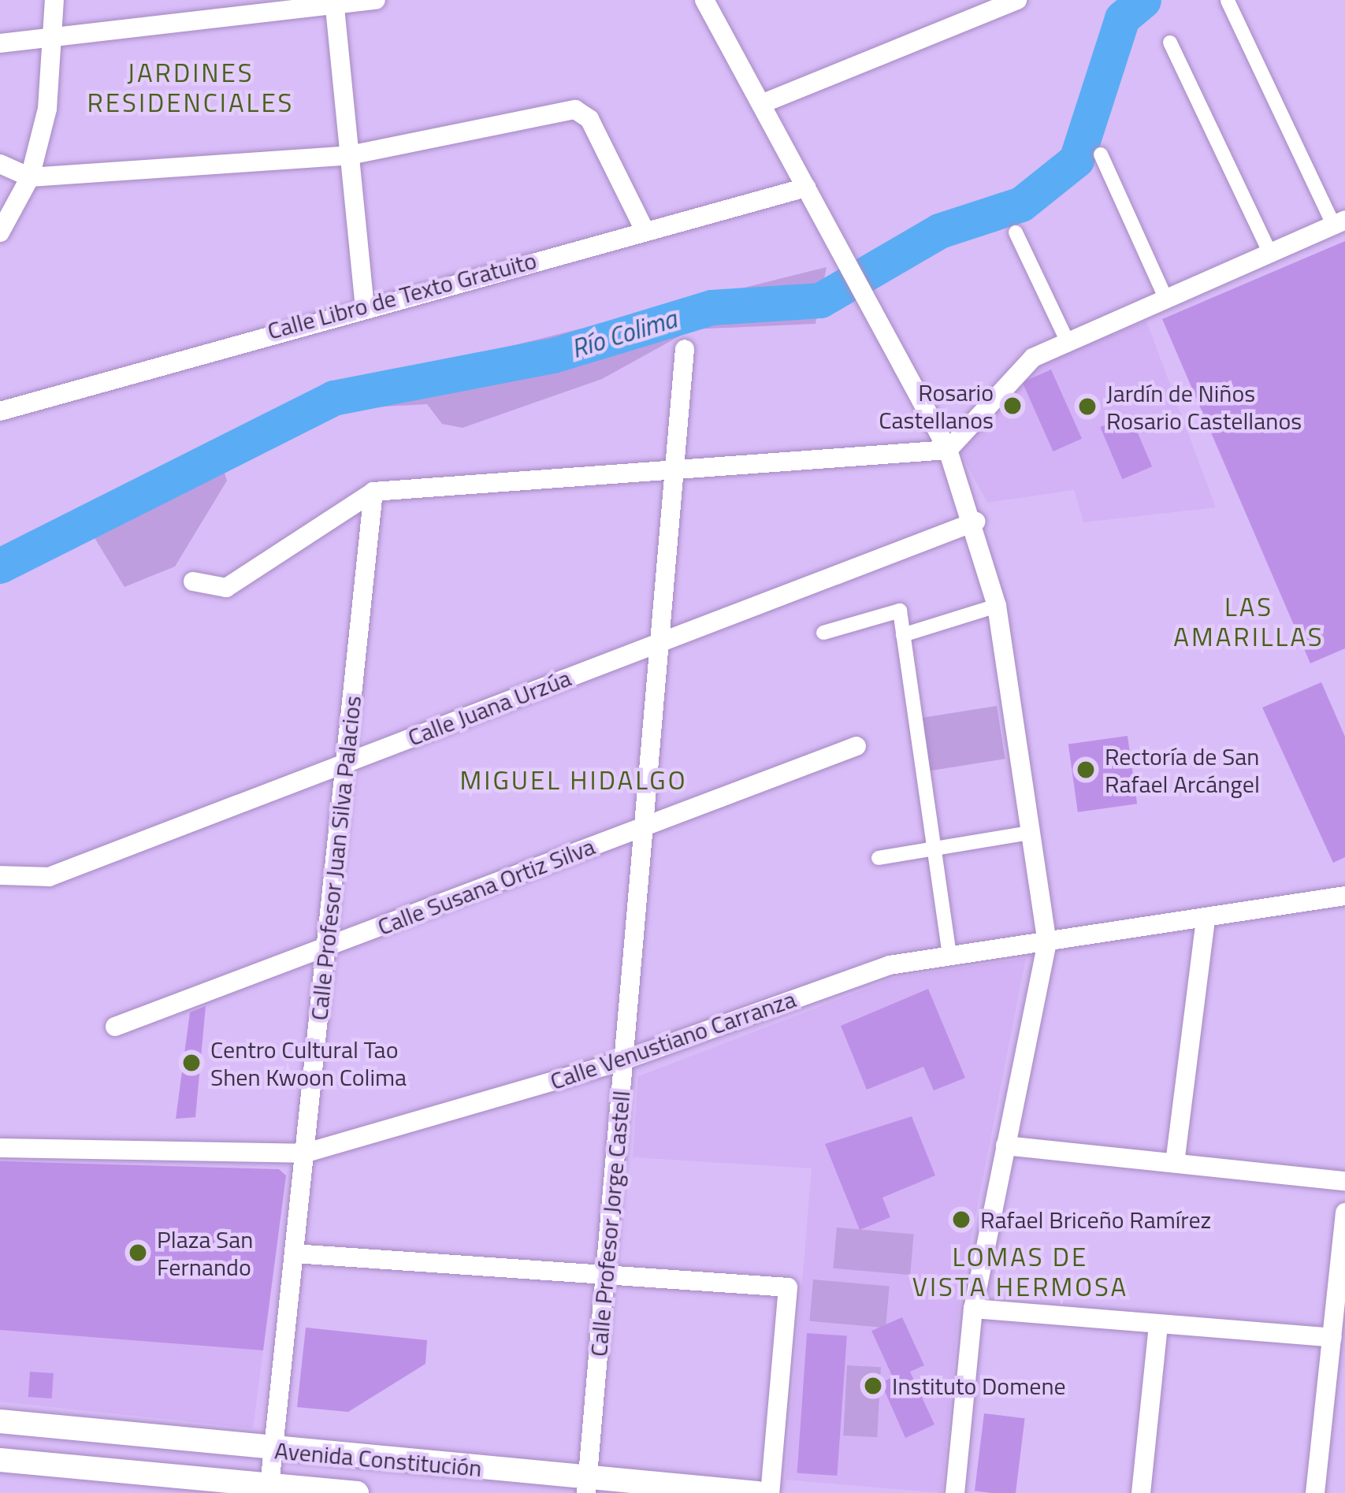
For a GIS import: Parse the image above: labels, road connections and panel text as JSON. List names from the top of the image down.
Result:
{
  "streets": {
    "street": [
      "Calle Libro de Texto Gratuito",
      "Calle Juana Urzúa",
      "Calle Profesor Juan Silva Palacios",
      "Calle Susana Ortiz Silva",
      "Calle Venustiano Carranza",
      "Calle Profesor Jorge Castell",
      "Avenida Constitución"
    ]
  },
  "crossings": [
    ["Calle Juana Urzúa", "Calle Profesor Juan Silva Palacios"],
    ["Calle Juana Urzúa", "Calle Profesor Jorge Castell"],
    ["Calle Profesor Juan Silva Palacios", "Calle Susana Ortiz Silva"],
    ["Calle Profesor Juan Silva Palacios", "Calle Venustiano Carranza"],
    ["Calle Profesor Juan Silva Palacios", "Avenida Constitución"],
    ["Calle Susana Ortiz Silva", "Calle Profesor Jorge Castell"],
    ["Calle Venustiano Carranza", "Calle Profesor Jorge Castell"],
    ["Calle Profesor Jorge Castell", "Avenida Constitución"]
  ],
  "districts": [
    "JARDINES RESIDENCIALES",
    "LAS AMARILLAS",
    "MIGUEL HIDALGO",
    "LOMAS DE VISTA HERMOSA"
  ],
  "water": ["Río Colima"],
  "places": [
    "Rosario Castellanos",
    "Jardín de Niños Rosario Castellanos",
    "Rectoría de San Rafael Arcángel",
    "Centro Cultural Tao Shen Kwoon Colima",
    "Rafael Briceño Ramírez",
    "Plaza San Fernando",
    "Instituto Domene"
  ]
}
